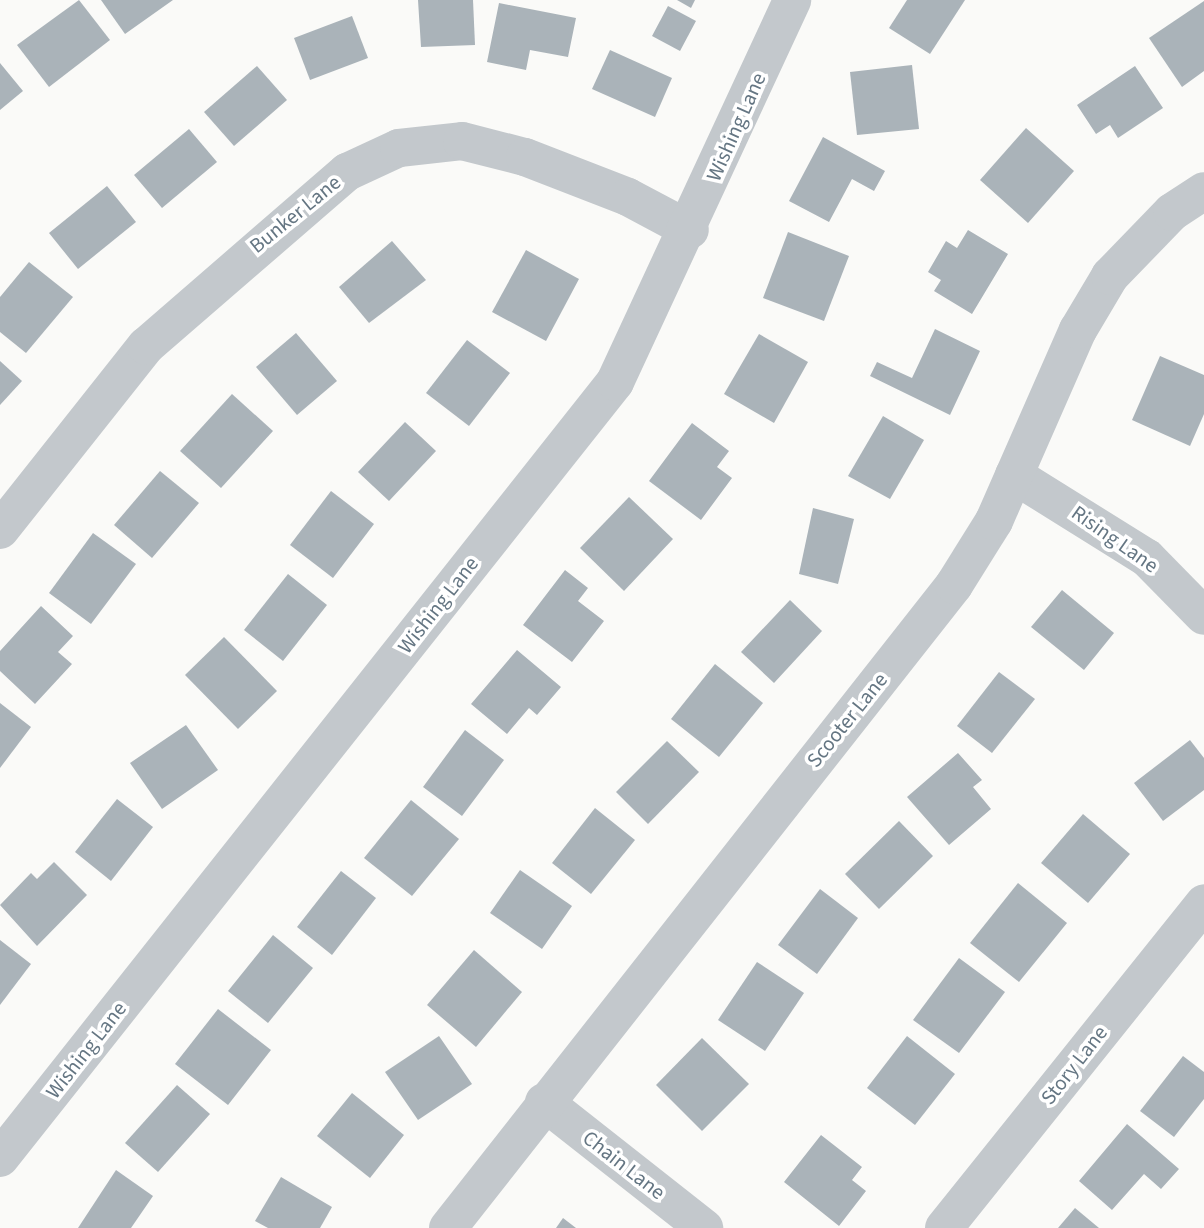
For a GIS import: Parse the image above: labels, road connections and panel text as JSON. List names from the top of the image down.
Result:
{
  "streets": {
    "street": [
      "Wishing Lane",
      "Bunker Lane",
      "Rising Lane",
      "Scooter Lane",
      "Story Lane",
      "Chain Lane"
    ]
  },
  "crossings": [
    ["Wishing Lane", "Bunker Lane"],
    ["Rising Lane", "Scooter Lane"],
    ["Scooter Lane", "Chain Lane"]
  ]
}
